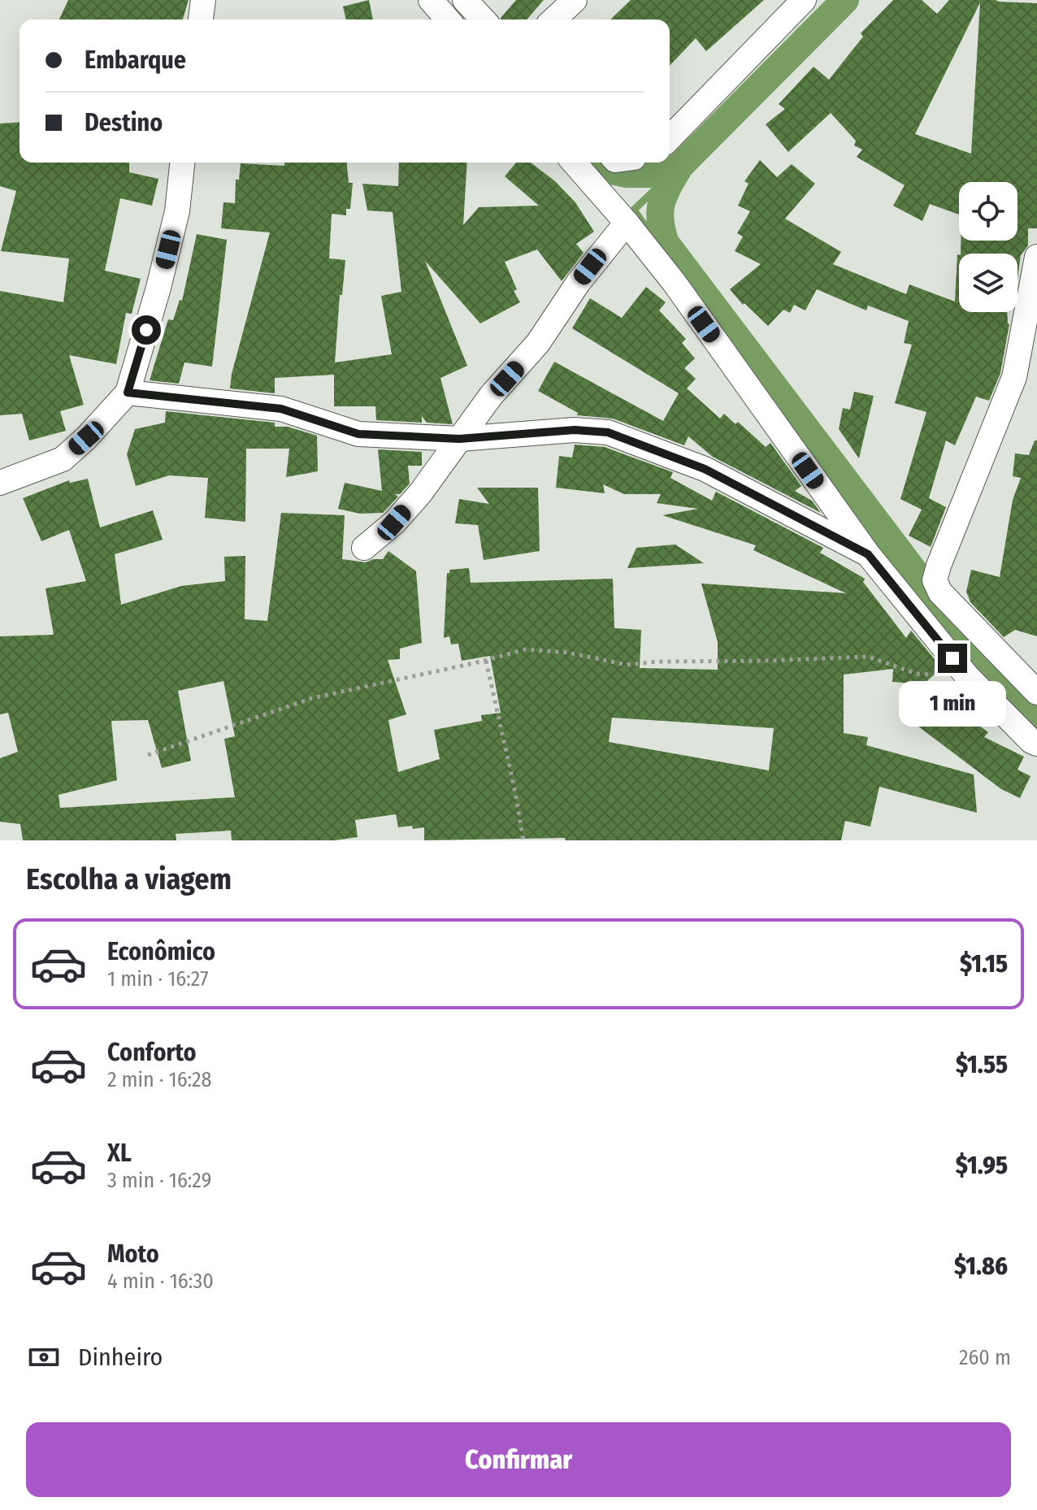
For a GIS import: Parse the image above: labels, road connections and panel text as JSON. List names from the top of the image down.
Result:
{
  "page": {
    "banner": ["Embarque", "Destino"],
    "bubble": "1 min",
    "heading": "Escolha a viagem",
    "list": [
      {
        "name": "Econômico",
        "note": "1 min · 16:27",
        "value": "$1.15"
      },
      {
        "name": "Conforto",
        "note": "2 min · 16:28",
        "value": "$1.55"
      },
      {
        "name": "XL",
        "note": "3 min · 16:29",
        "value": "$1.95"
      },
      {
        "name": "Moto",
        "note": "4 min · 16:30",
        "value": "$1.86"
      }
    ],
    "pay": ["Dinheiro", "260 m"],
    "buttons": "Confirmar"
  }
}
